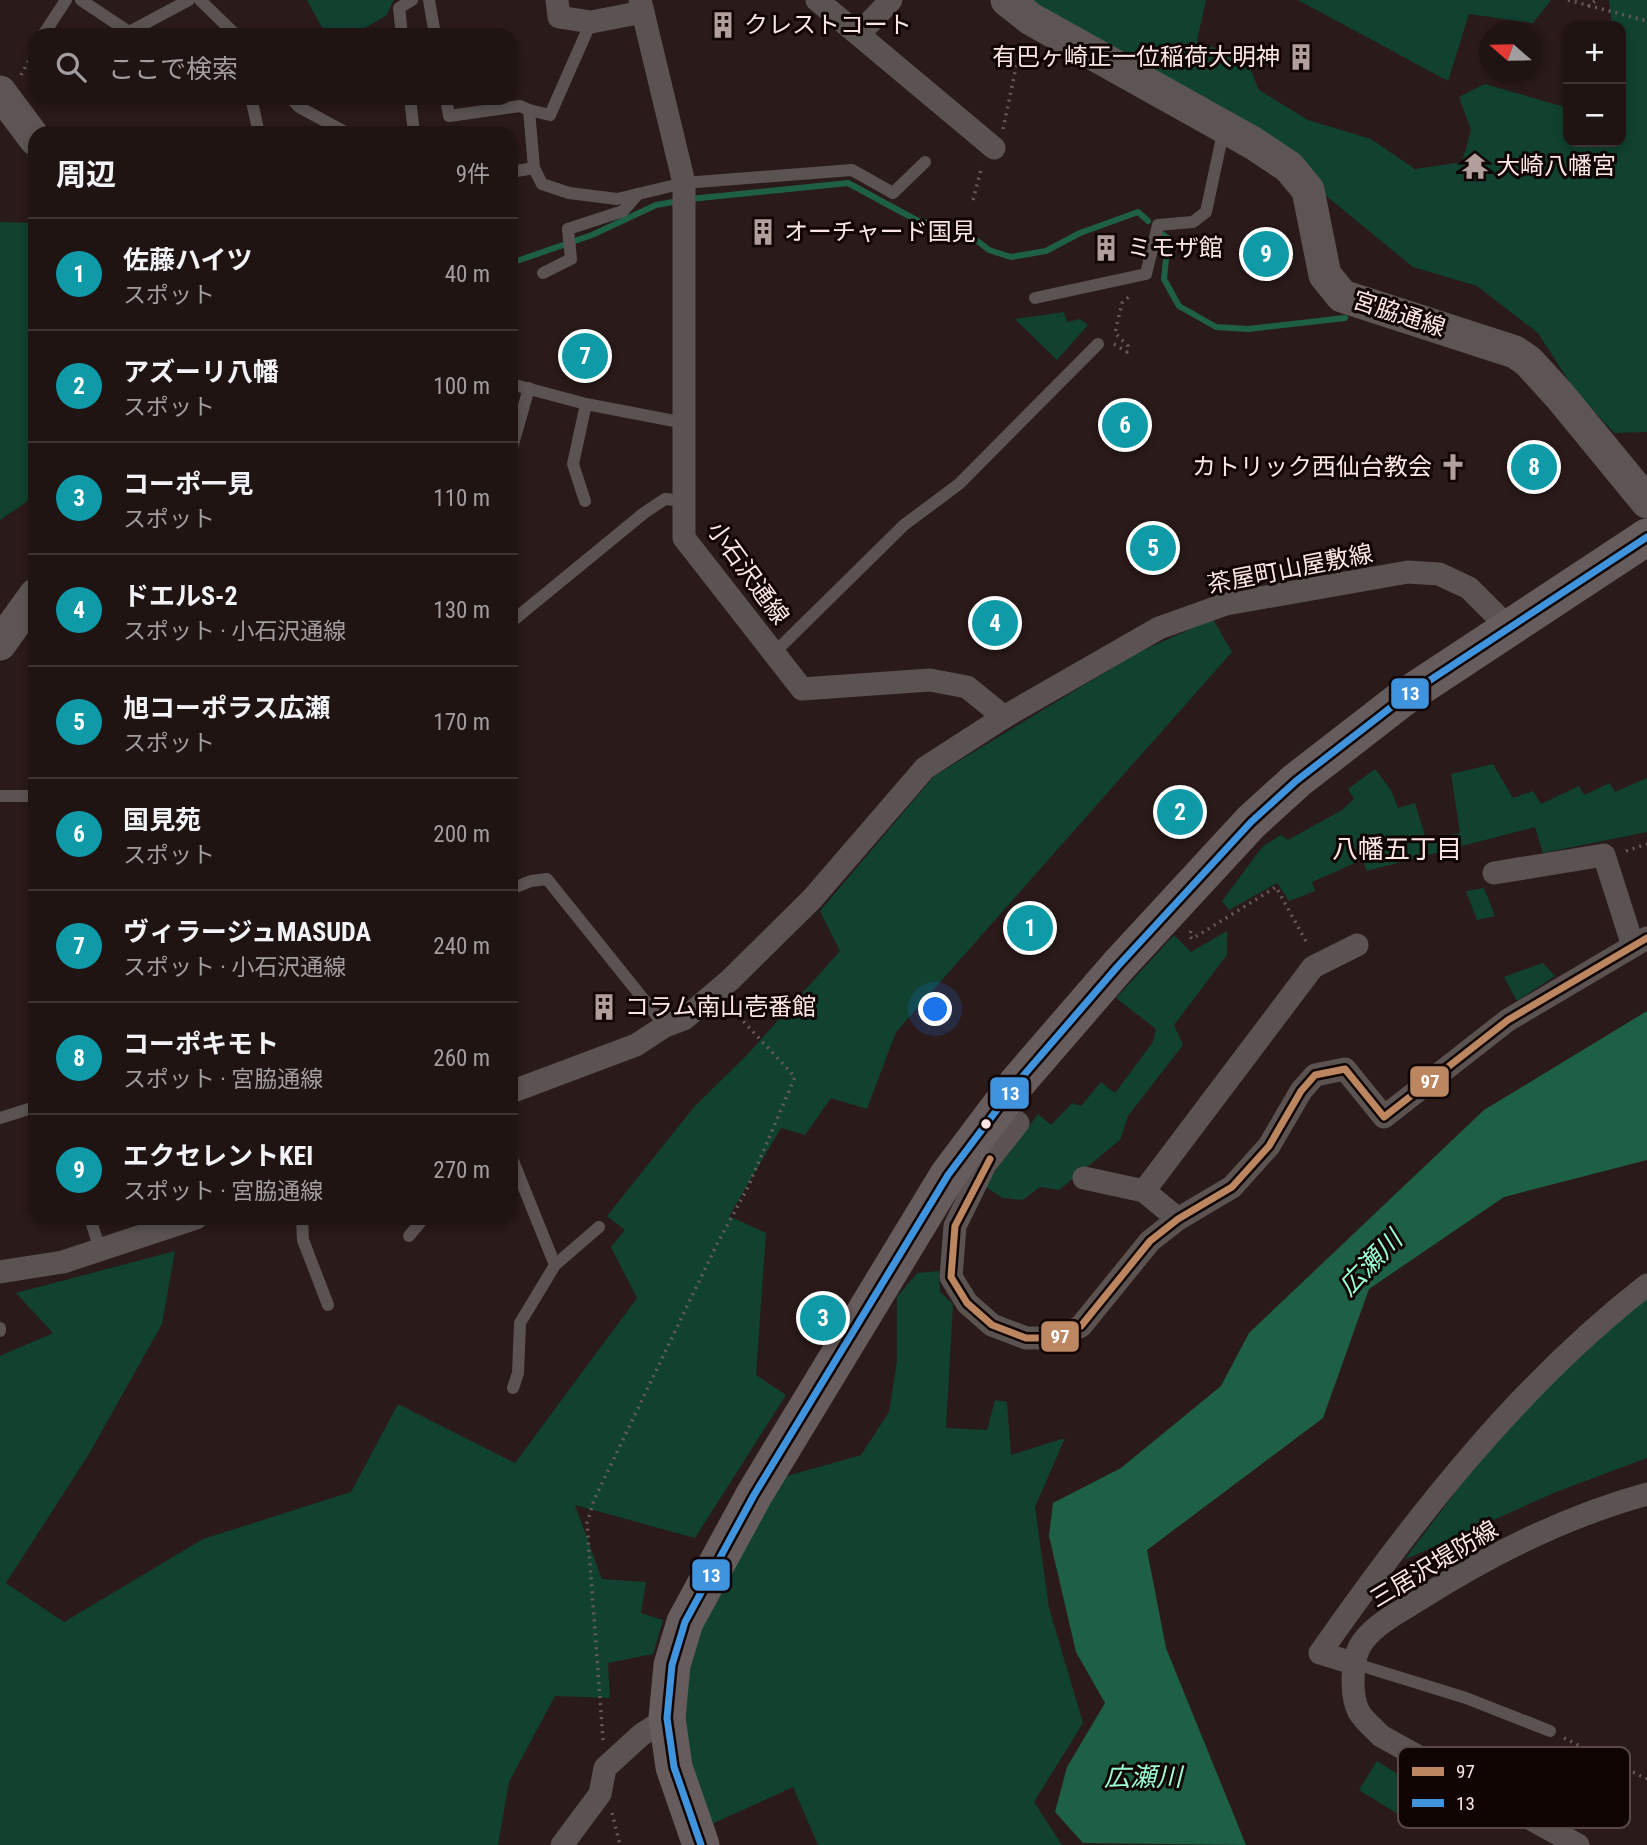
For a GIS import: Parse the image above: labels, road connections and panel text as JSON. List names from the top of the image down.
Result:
{
  "streets": {
    "street": [
      "宮脇通線",
      "茶屋町山屋敷線",
      "小石沢通線",
      "三居沢堤防線"
    ]
  },
  "crossings": [
    ["茶屋町山屋敷線", "小石沢通線"]
  ],
  "districts": ["八幡五丁目"],
  "water": ["広瀬川"],
  "places": {
    "building": [
      "クレストコート",
      "有巴ヶ崎正一位稲荷大明神",
      "オーチャード国見",
      "ミモザ館",
      "コラム南山壱番館"
    ],
    "temple": ["大崎八幡宮"],
    "church": ["カトリック西仙台教会"]
  },
  "lines": ["transit line 13", "transit line 97"],
  "legend": ["97", "13"],
  "north": "left",
  "page": {
    "map_buttons": ["+", "−"],
    "search": "ここで検索",
    "heading": ["周辺", "9件"],
    "list": [
      {
        "mark": "1",
        "name": "佐藤ハイツ",
        "note": "スポット",
        "value": "40 m"
      },
      {
        "mark": "2",
        "name": "アズーリ八幡",
        "note": "スポット",
        "value": "100 m"
      },
      {
        "mark": "3",
        "name": "コーポ一見",
        "note": "スポット",
        "value": "110 m"
      },
      {
        "mark": "4",
        "name": "ドエルS-2",
        "note": "スポット · 小石沢通線",
        "value": "130 m"
      },
      {
        "mark": "5",
        "name": "旭コーポラス広瀬",
        "note": "スポット",
        "value": "170 m"
      },
      {
        "mark": "6",
        "name": "国見苑",
        "note": "スポット",
        "value": "200 m"
      },
      {
        "mark": "7",
        "name": "ヴィラージュMASUDA",
        "note": "スポット · 小石沢通線",
        "value": "240 m"
      },
      {
        "mark": "8",
        "name": "コーポキモト",
        "note": "スポット · 宮脇通線",
        "value": "260 m"
      },
      {
        "mark": "9",
        "name": "エクセレントKEI",
        "note": "スポット · 宮脇通線",
        "value": "270 m"
      }
    ],
    "pins": [
      "9",
      "7",
      "6",
      "8",
      "5",
      "4",
      "2",
      "1",
      "3"
    ]
  }
}
